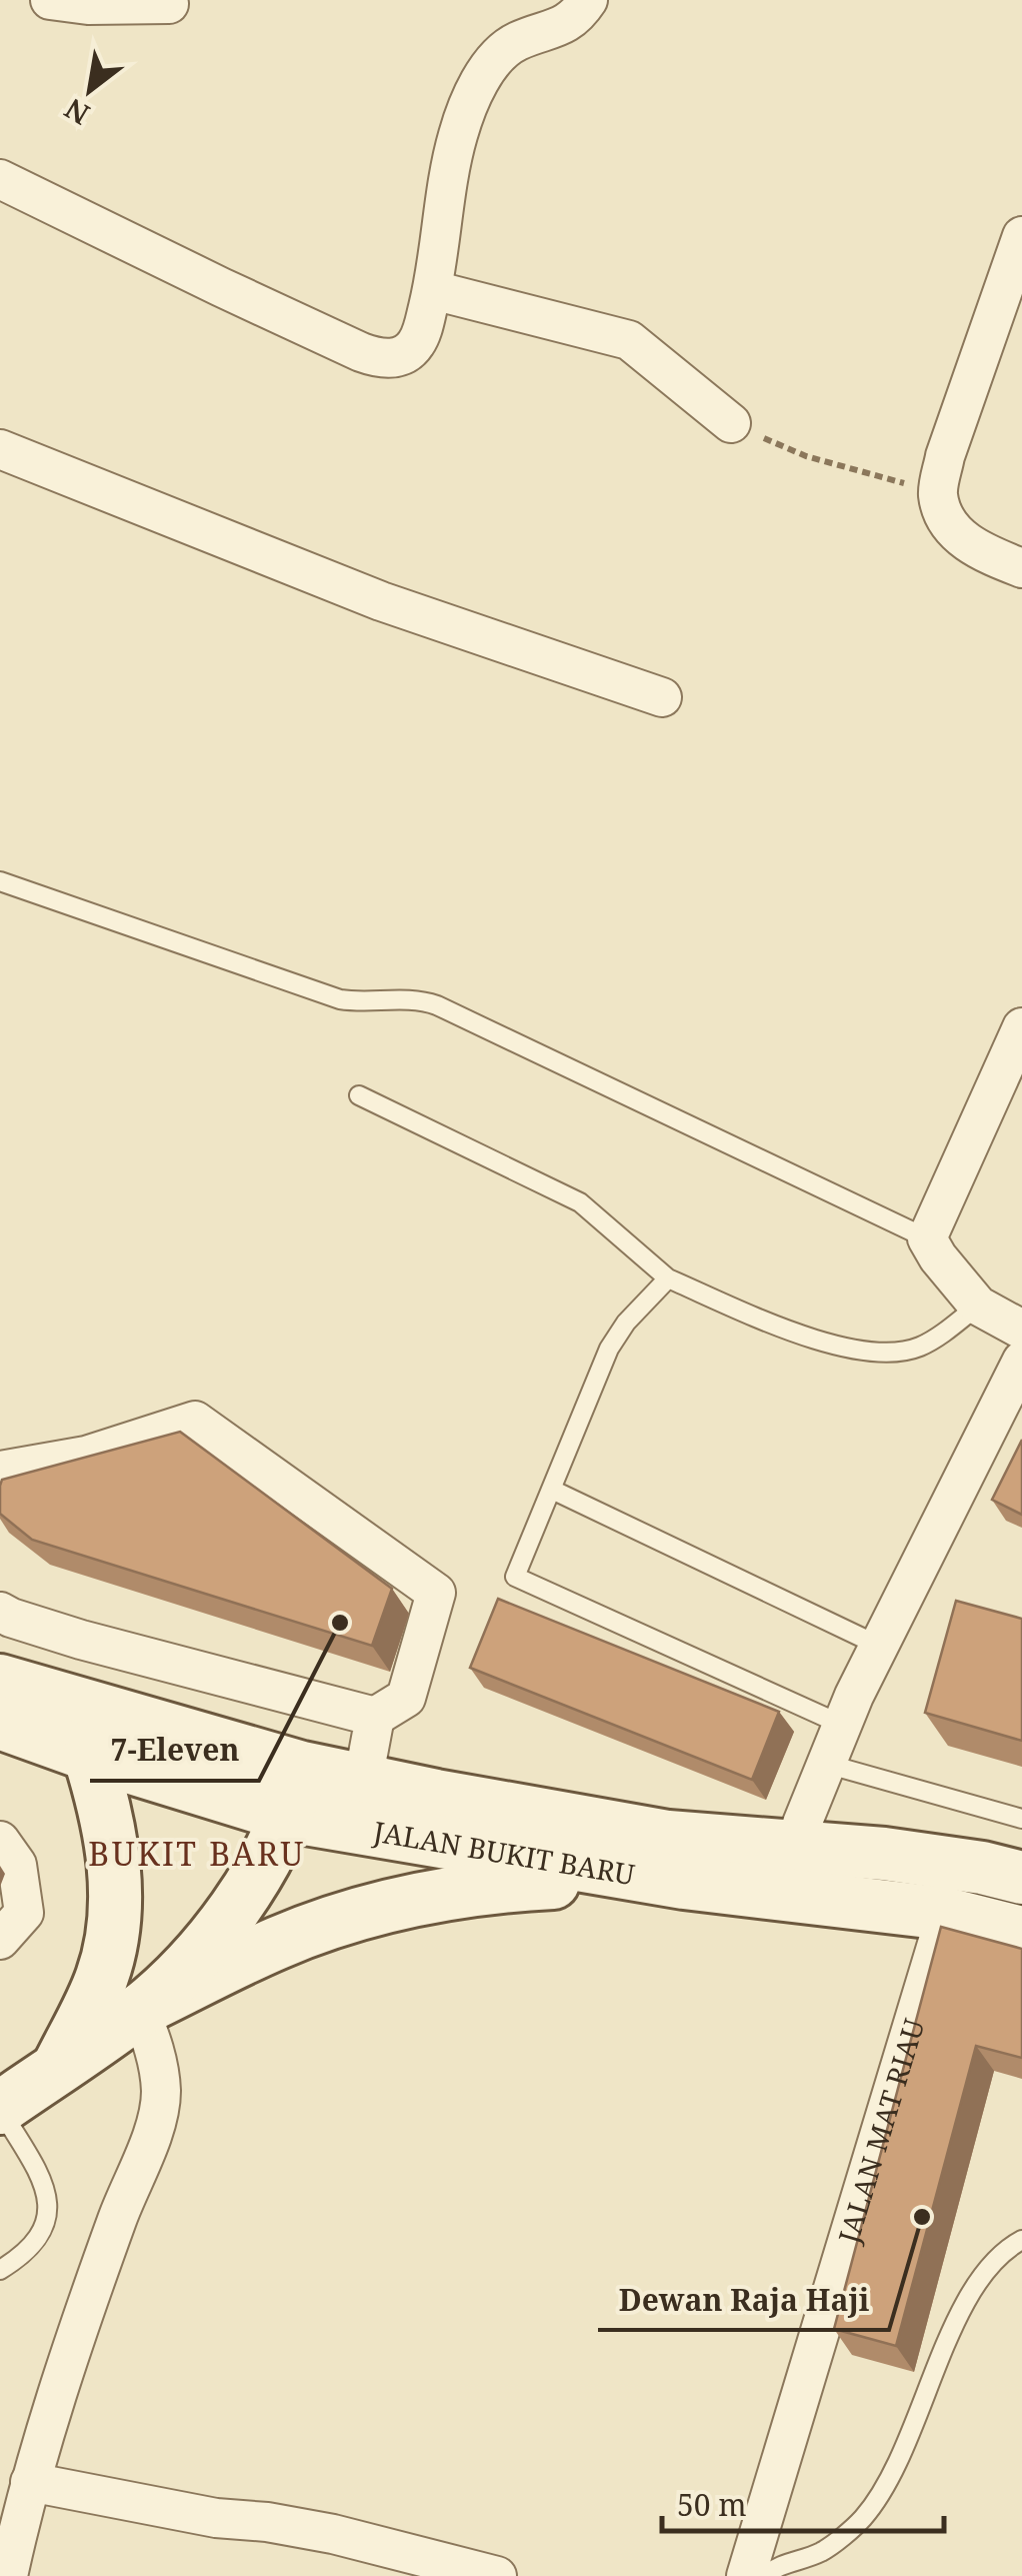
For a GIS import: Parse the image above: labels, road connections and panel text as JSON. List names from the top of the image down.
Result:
{
  "streets": {
    "main road": ["JALAN BUKIT BARU"],
    "street": ["JALAN MAT RIAU"]
  },
  "crossings": [
    ["JALAN BUKIT BARU", "JALAN MAT RIAU"]
  ],
  "districts": ["BUKIT BARU"],
  "places": ["7-Eleven", "Dewan Raja Haji"],
  "scale_bar": "50 m",
  "north": "bottom left"
}
